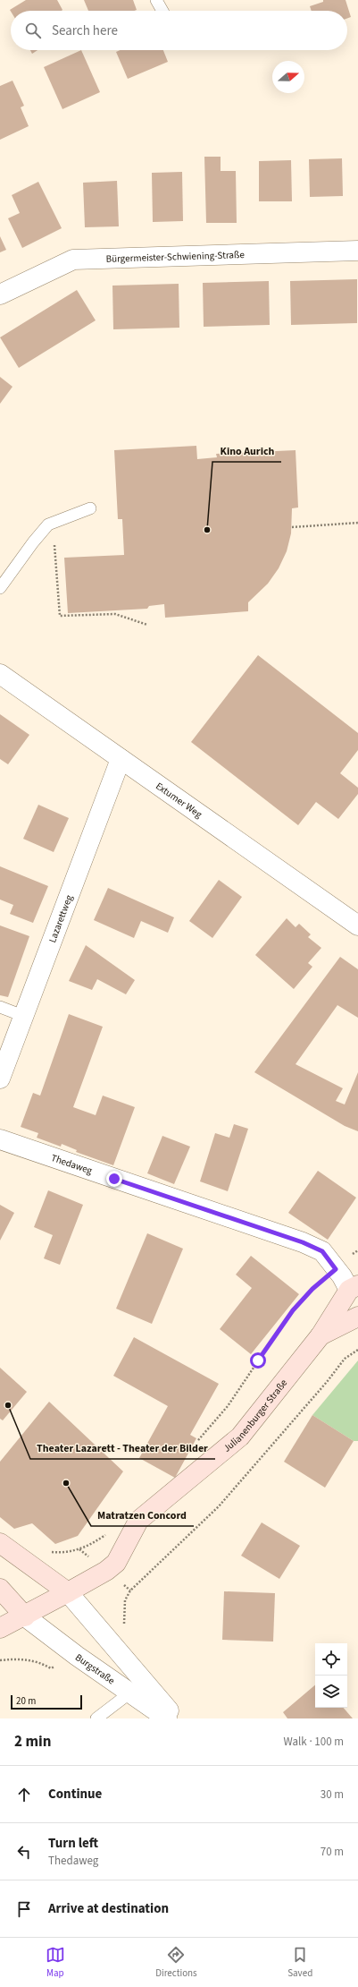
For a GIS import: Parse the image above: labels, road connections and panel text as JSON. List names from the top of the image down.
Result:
{
  "streets": {
    "main road": ["Julianenburger Straße"],
    "street": [
      "Bürgermeister-Schwiening-Straße",
      "Extumer Weg",
      "Lazarettweg",
      "Thedaweg",
      "Burgstraße"
    ]
  },
  "crossings": [
    ["Extumer Weg", "Lazarettweg"],
    ["Thedaweg", "Julianenburger Straße"],
    ["Julianenburger Straße", "Burgstraße"]
  ],
  "places": ["Kino Aurich", "Theater Lazarett - Theater der Bilder", "Matratzen Concord"],
  "scale_bar": "20 m",
  "north": "right",
  "page": {
    "search": "Search here",
    "scale": "20 m",
    "heading": ["2 min", "Walk · 100 m"],
    "list": [
      ["Continue", "30 m"],
      ["Turn left", "Thedaweg", "70 m"],
      "Arrive at destination"
    ],
    "nav": ["Map", "Directions", "Saved"]
  }
}
